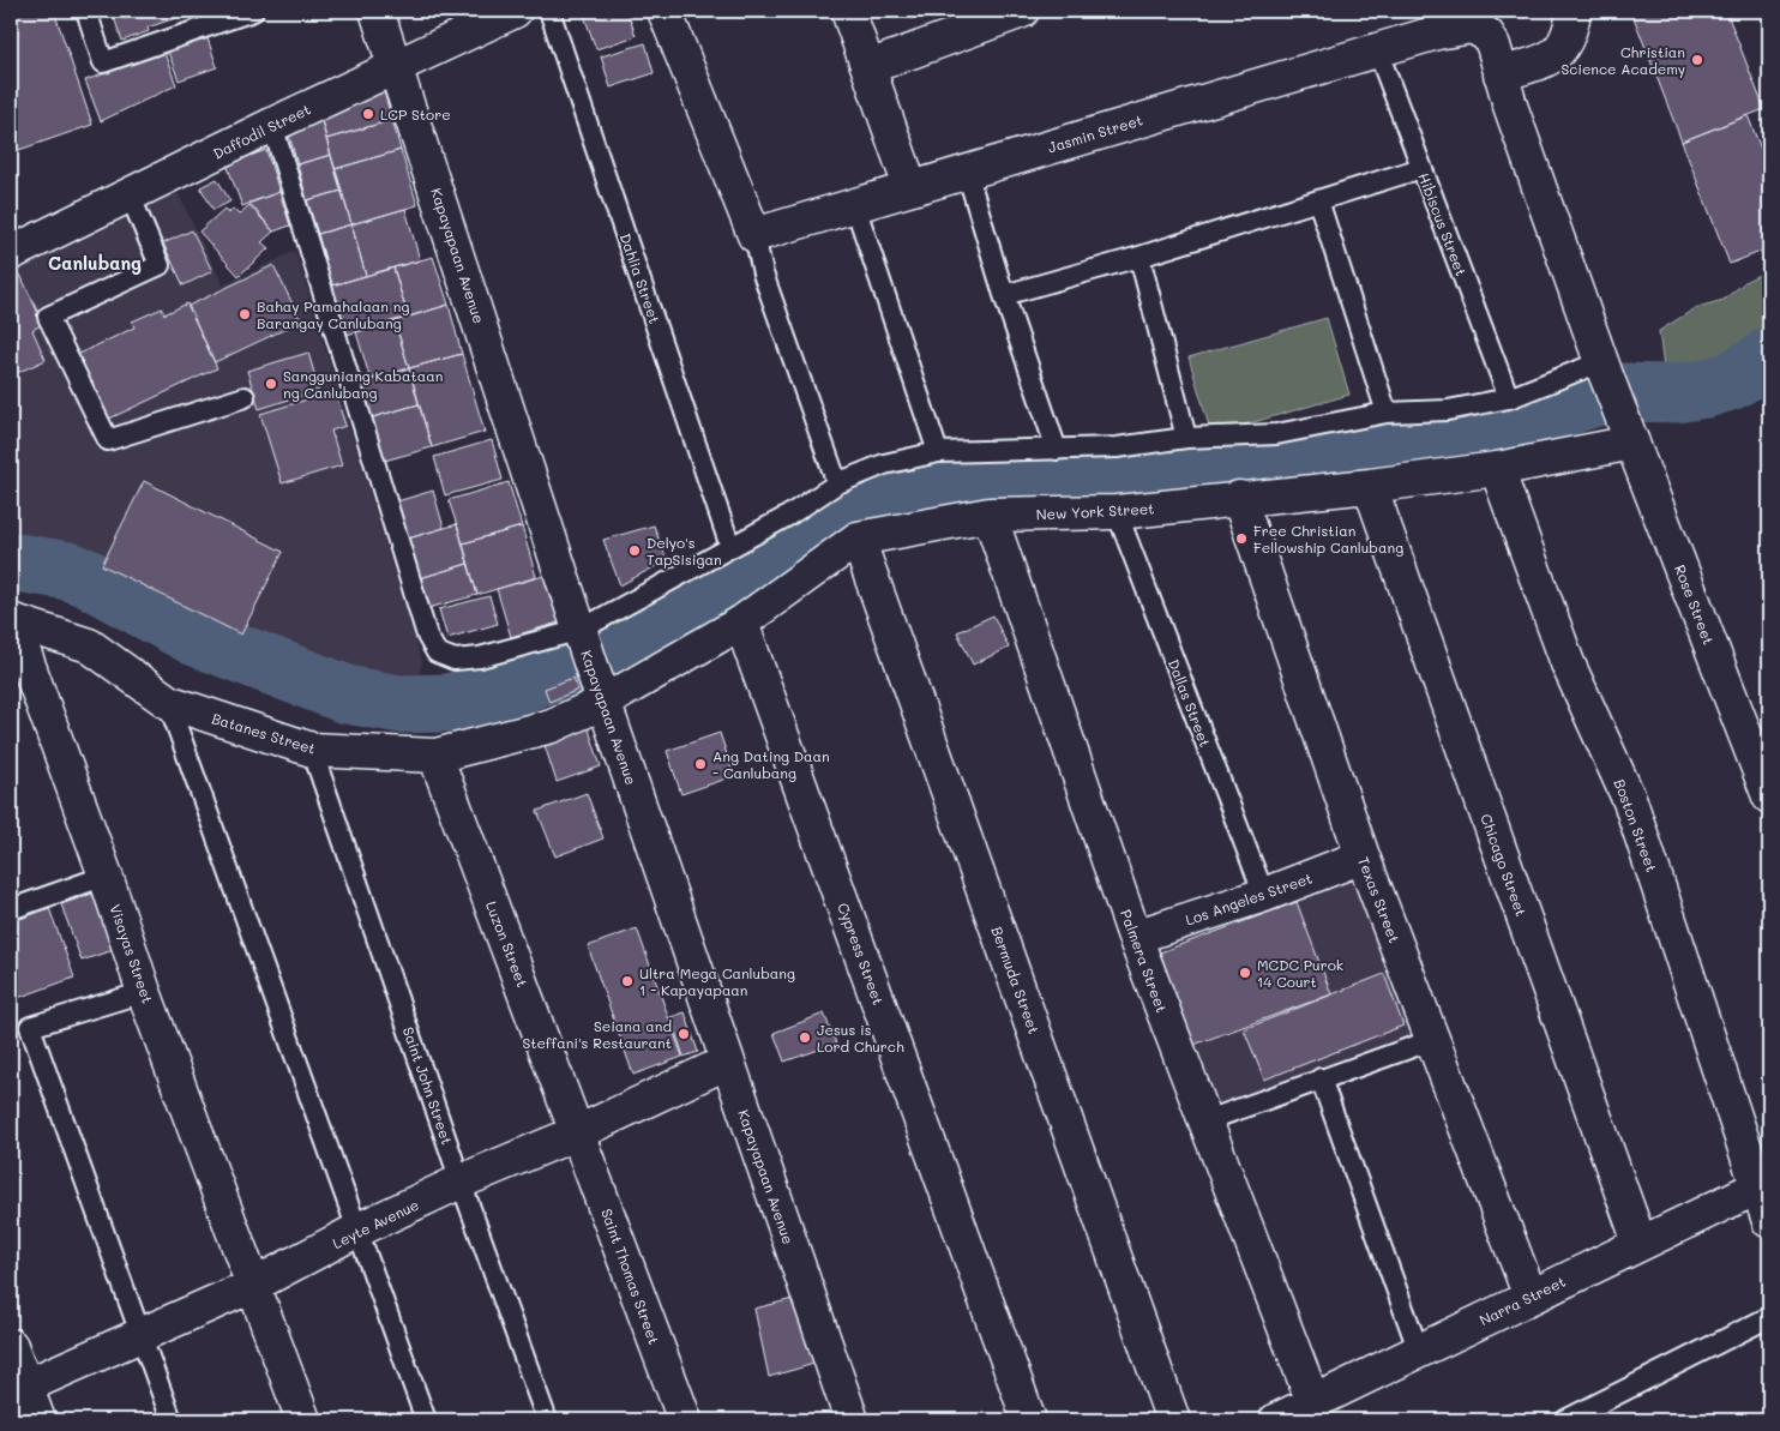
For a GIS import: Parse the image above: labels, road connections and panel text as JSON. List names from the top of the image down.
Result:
{
  "streets": {
    "street": [
      "Daffodil Street",
      "Jasmin Street",
      "Kapayapaan Avenue",
      "New York Street",
      "Rose Street",
      "Batanes Street",
      "Boston Street",
      "Chicago Street",
      "Los Angeles Street",
      "Texas Street",
      "Luzon Street",
      "Visayas Street",
      "Cypress Street",
      "Palmera Street",
      "Bermuda Street",
      "Leyte Avenue",
      "Saint Thomas Street",
      "Narra Street"
    ],
    "lane": [
      "Hibiscus Street",
      "Dahlia Street",
      "Dallas Street",
      "Saint John Street"
    ]
  },
  "crossings": [
    ["Daffodil Street", "Kapayapaan Avenue"],
    ["Jasmin Street", "Hibiscus Street"],
    ["Jasmin Street", "Rose Street"],
    ["Kapayapaan Avenue", "New York Street"],
    ["Kapayapaan Avenue", "Batanes Street"],
    ["Kapayapaan Avenue", "Leyte Avenue"],
    ["New York Street", "Rose Street"],
    ["New York Street", "Dallas Street"],
    ["New York Street", "Batanes Street"],
    ["New York Street", "Boston Street"],
    ["New York Street", "Chicago Street"],
    ["New York Street", "Texas Street"],
    ["New York Street", "Cypress Street"],
    ["New York Street", "Palmera Street"],
    ["New York Street", "Bermuda Street"],
    ["Dallas Street", "Los Angeles Street"],
    ["Batanes Street", "Luzon Street"],
    ["Batanes Street", "Visayas Street"],
    ["Batanes Street", "Saint John Street"],
    ["Boston Street", "Narra Street"],
    ["Chicago Street", "Narra Street"],
    ["Los Angeles Street", "Texas Street"],
    ["Los Angeles Street", "Palmera Street"],
    ["Texas Street", "Narra Street"],
    ["Luzon Street", "Leyte Avenue"],
    ["Luzon Street", "Saint Thomas Street"],
    ["Visayas Street", "Leyte Avenue"],
    ["Palmera Street", "Narra Street"],
    ["Saint John Street", "Leyte Avenue"],
    ["Leyte Avenue", "Saint Thomas Street"]
  ],
  "districts": ["Canlubang"],
  "places": [
    "Christian Science Academy",
    "LCP Store",
    "Bahay Pamahalaan ng Barangay Canlubang",
    "Sangguniang Kabataan ng Canlubang",
    "Free Christian Fellowship Canlubang",
    "Delyo's TapSisigan",
    "Ang Dating Daan - Canlubang",
    "MCDC Purok 14 Court",
    "Ultra Mega Canlubang 1 - Kapayapaan",
    "Seiana and Steffani's Restaurant",
    "Jesus is Lord Church"
  ]
}
